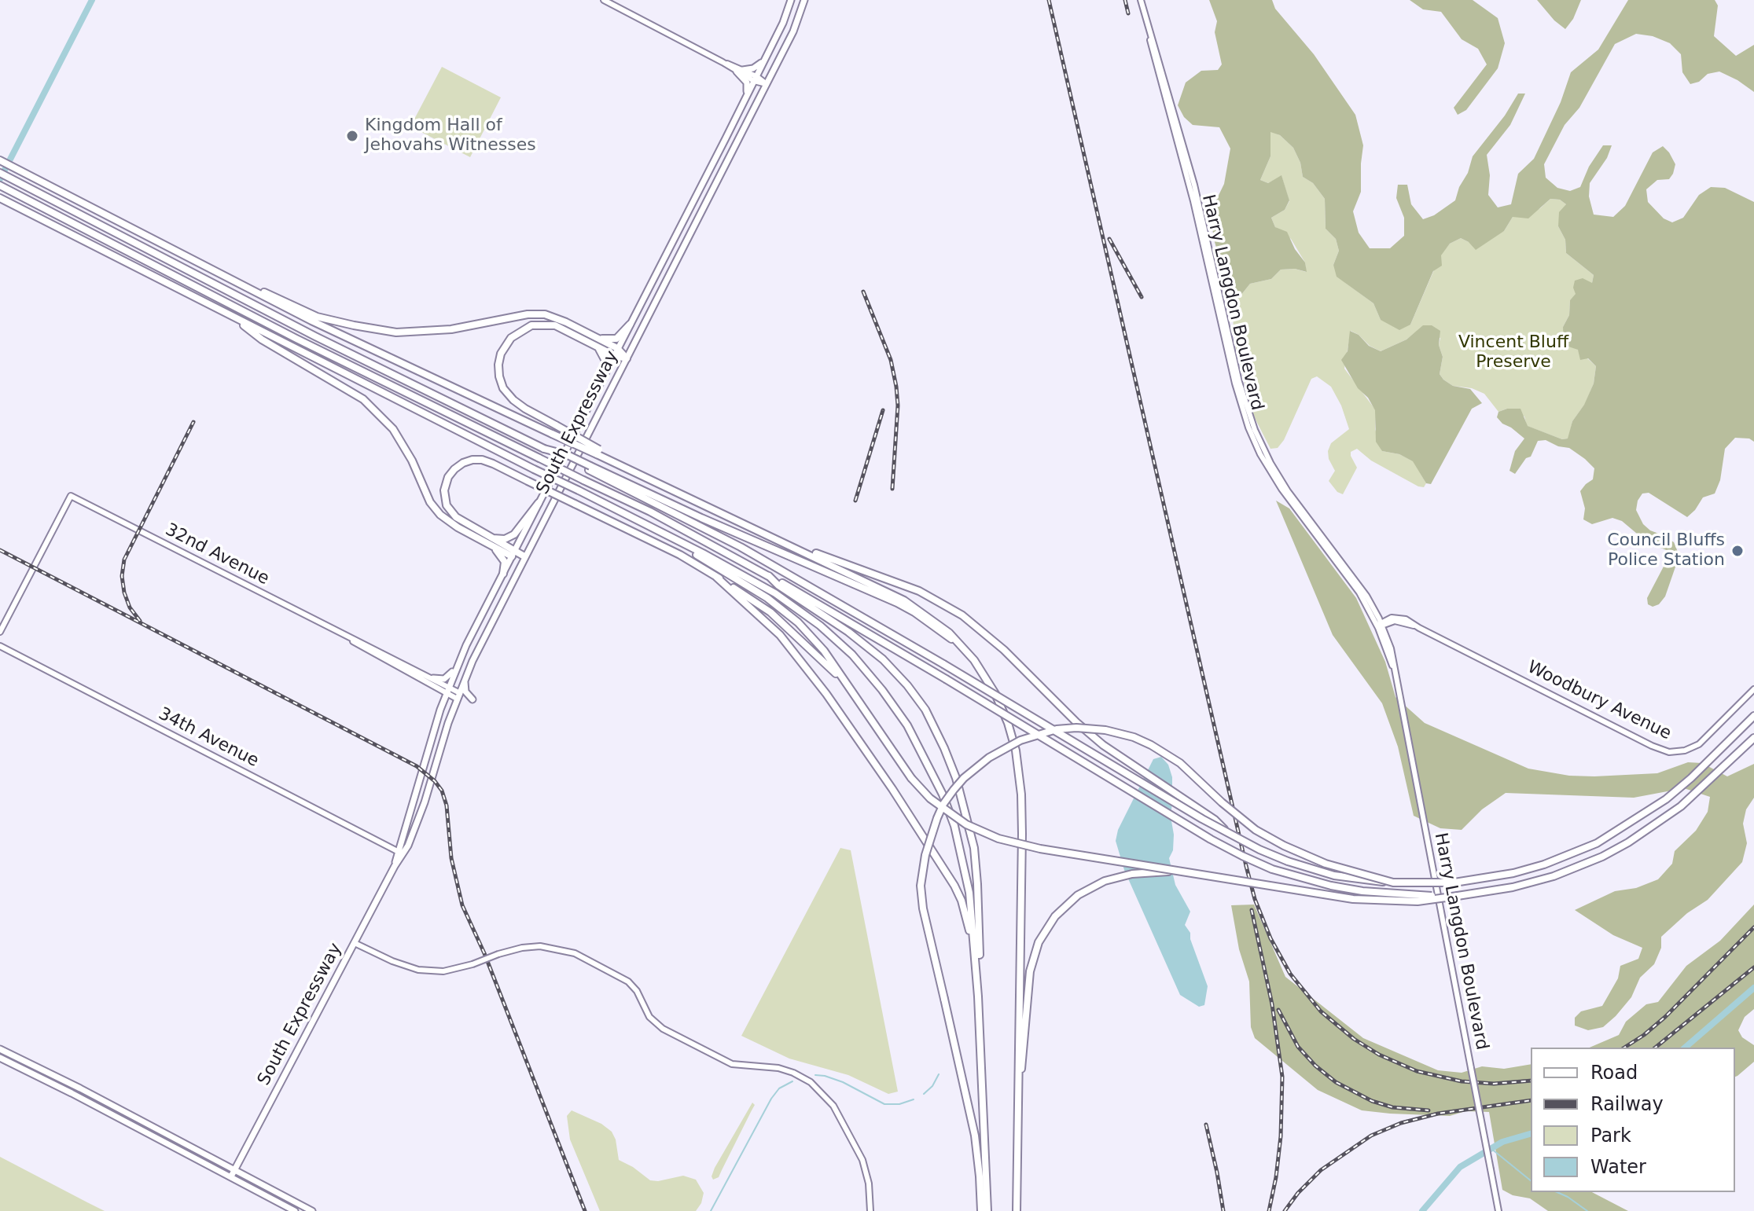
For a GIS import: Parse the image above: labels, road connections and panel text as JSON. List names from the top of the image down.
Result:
{
  "streets": {
    "main road": [
      "Harry Langdon Boulevard",
      "South Expressway",
      "32nd Avenue",
      "Woodbury Avenue",
      "34th Avenue"
    ]
  },
  "crossings": [
    ["Harry Langdon Boulevard", "Woodbury Avenue"],
    ["South Expressway", "32nd Avenue"],
    ["South Expressway", "34th Avenue"]
  ],
  "parks": ["Vincent Bluff Preserve"],
  "places": ["Kingdom Hall of Jehovahs Witnesses", "Council Bluffs Police Station"],
  "legend": [
    "Road",
    "Railway",
    "Park",
    "Water"
  ]
}
